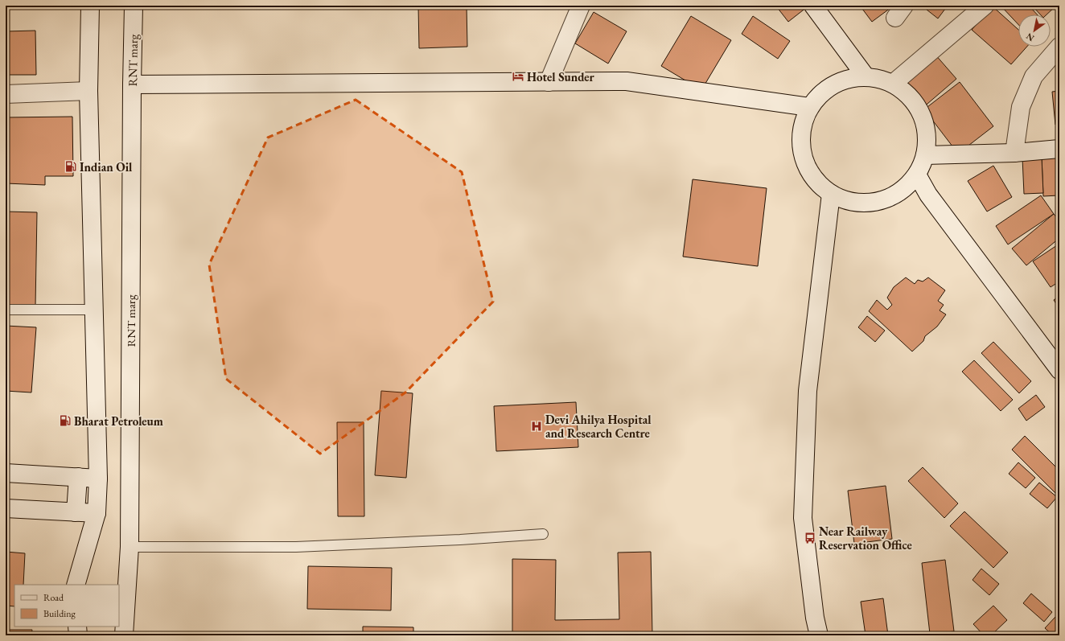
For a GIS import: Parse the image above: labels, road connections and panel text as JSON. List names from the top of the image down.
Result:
{
  "streets": {
    "main road": ["RNT marg"]
  },
  "places": {
    "hotel": ["Hotel Sunder"],
    "fuel station": ["Indian Oil", "Bharat Petroleum"],
    "hospital": ["Devi Ahilya Hospital and Research Centre"],
    "bus stop": ["Near Railway Reservation Office"]
  },
  "legend": ["Road", "Building"],
  "north": "bottom left"
}
